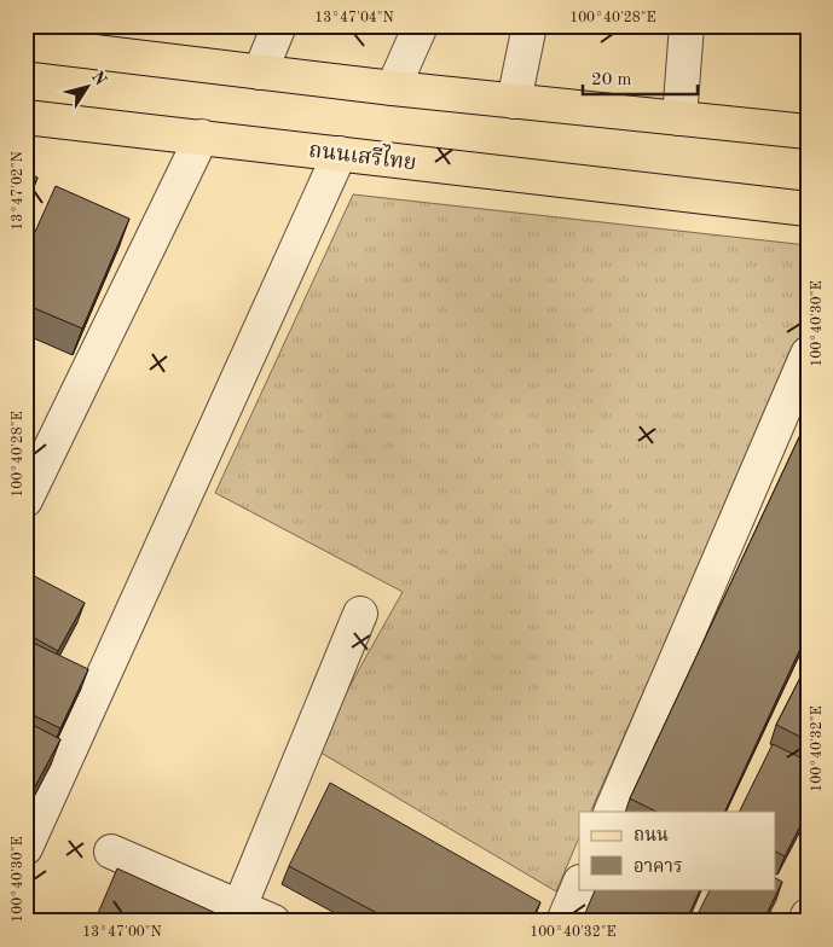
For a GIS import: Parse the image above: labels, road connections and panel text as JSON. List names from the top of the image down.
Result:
{
  "streets": {
    "main road": ["ถนนเสรีไทย"]
  },
  "legend": ["ถนน", "อาคาร"],
  "scale_bar": "20 m",
  "north": "top right",
  "coordinates": [
    "13°47'04\"N",
    "100°40'28\"E",
    "13°47'02\"N",
    "100°40'30\"E",
    "100°40'32\"E",
    "13°47'00\"N"
  ]
}
